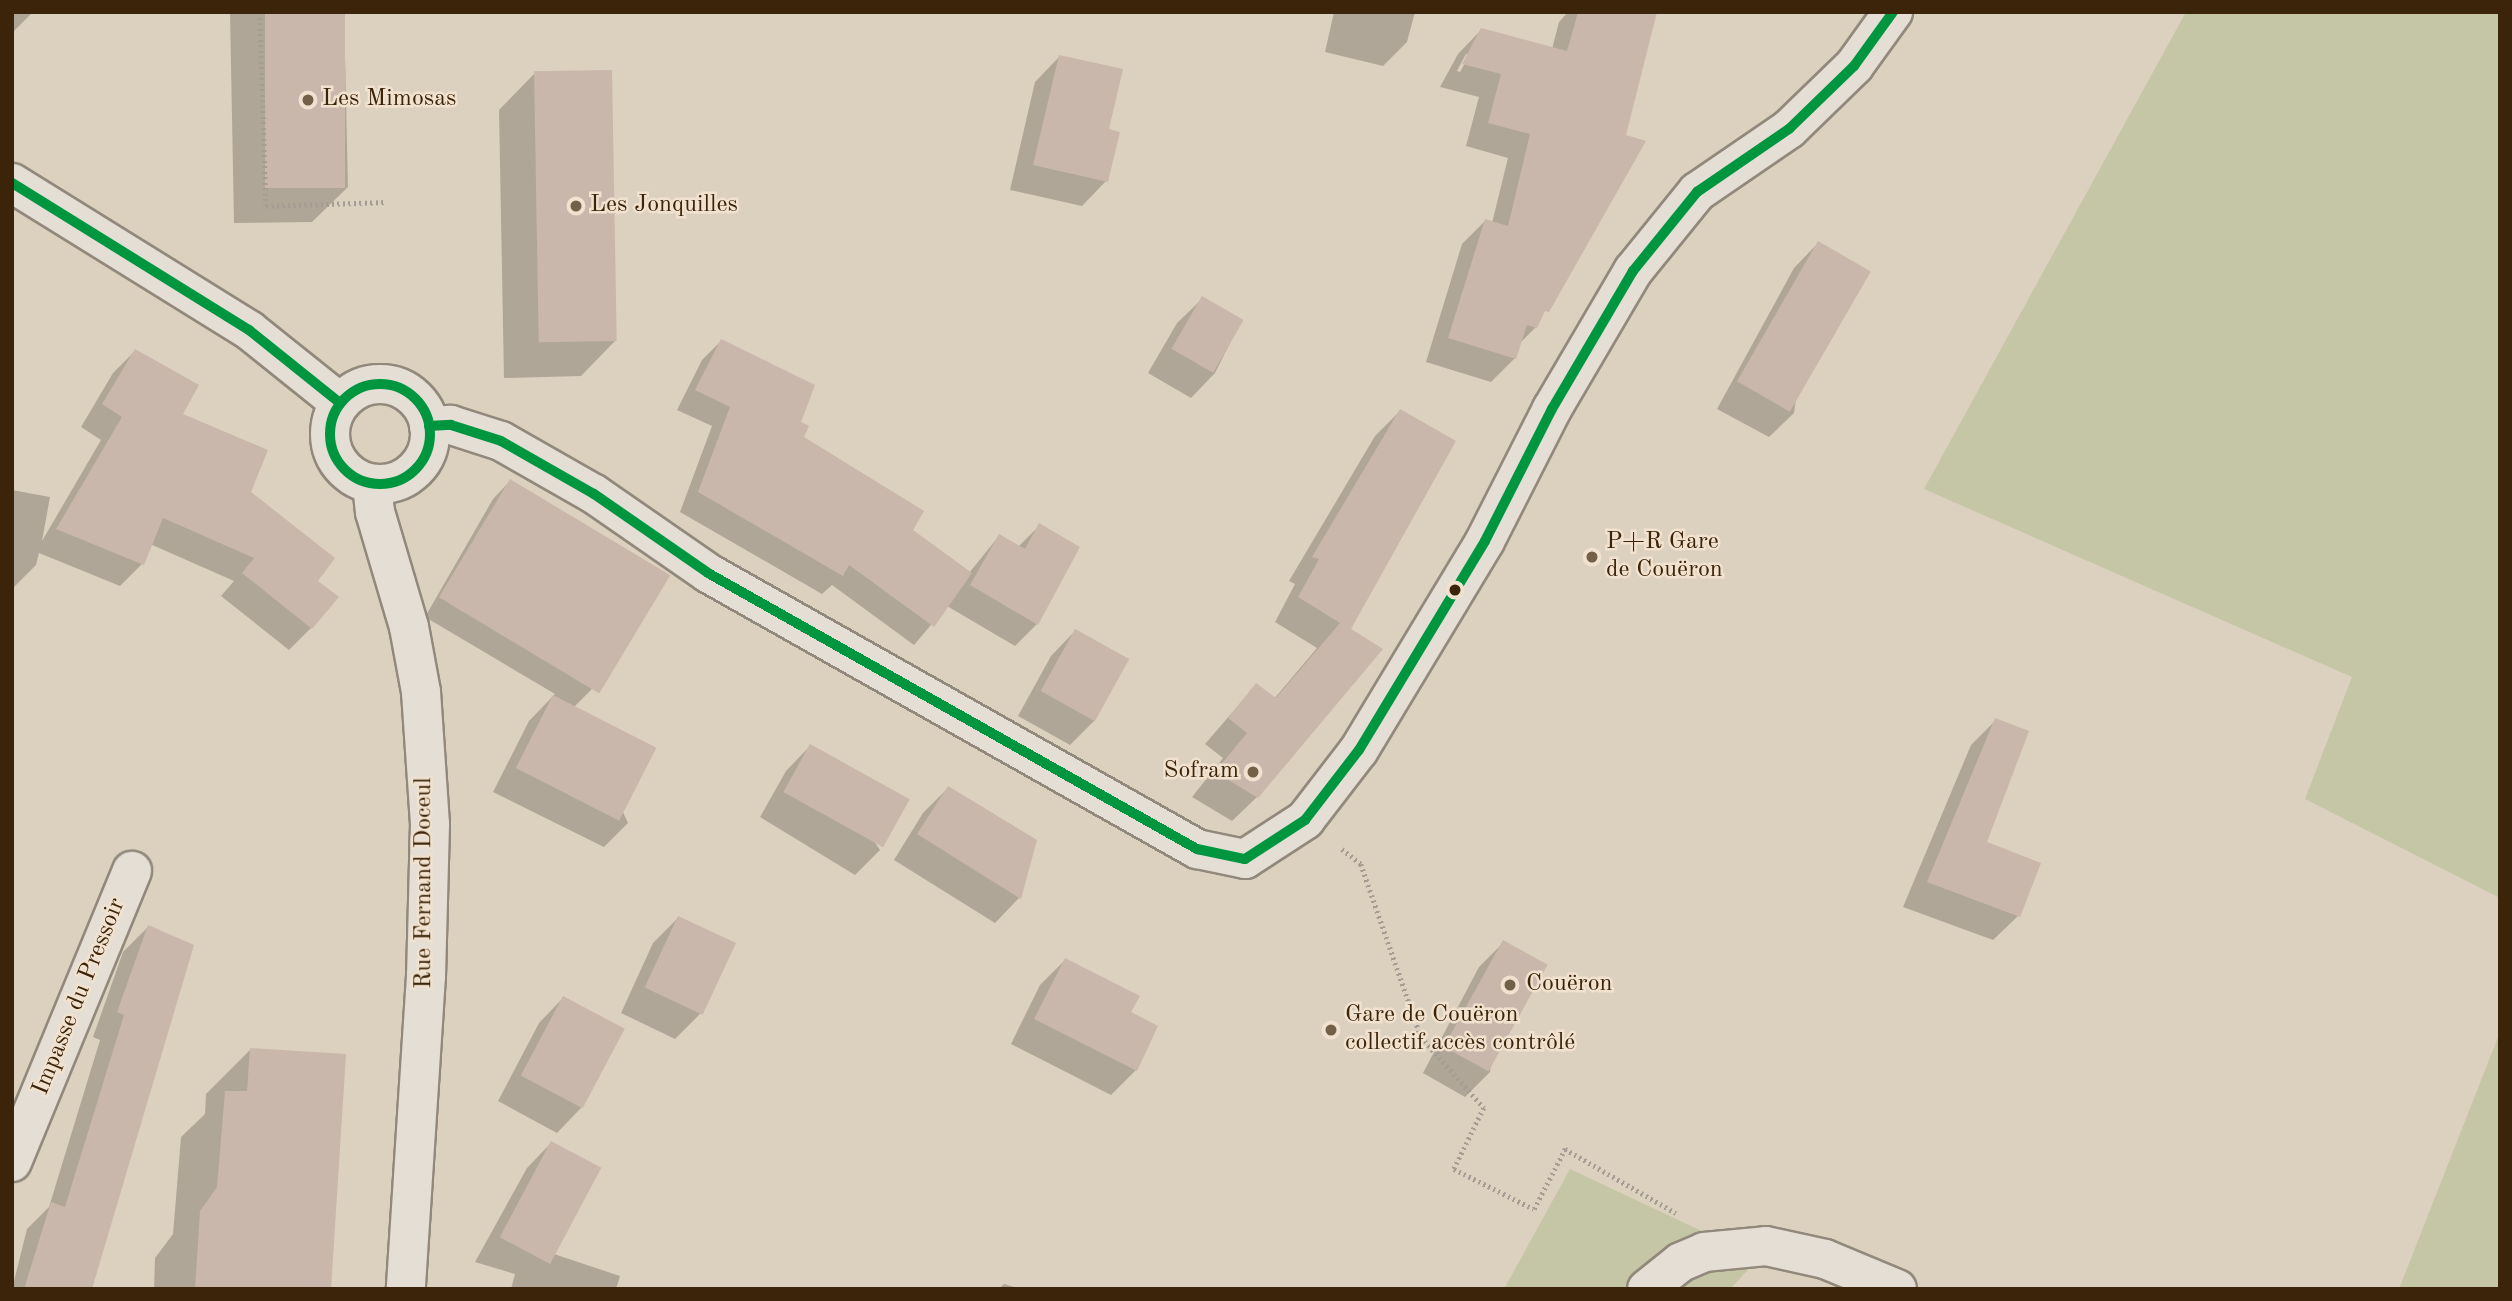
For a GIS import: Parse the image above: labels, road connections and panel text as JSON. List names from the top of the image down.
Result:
{
  "streets": {
    "street": ["Rue Fernand Doceul", "Impasse du Pressoir"]
  },
  "places": [
    "Les Mimosas",
    "Les Jonquilles",
    "P+R Gare de Couëron",
    "Sofram",
    "Couëron",
    "Gare de Couëron collectif accès contrôlé"
  ]
}
